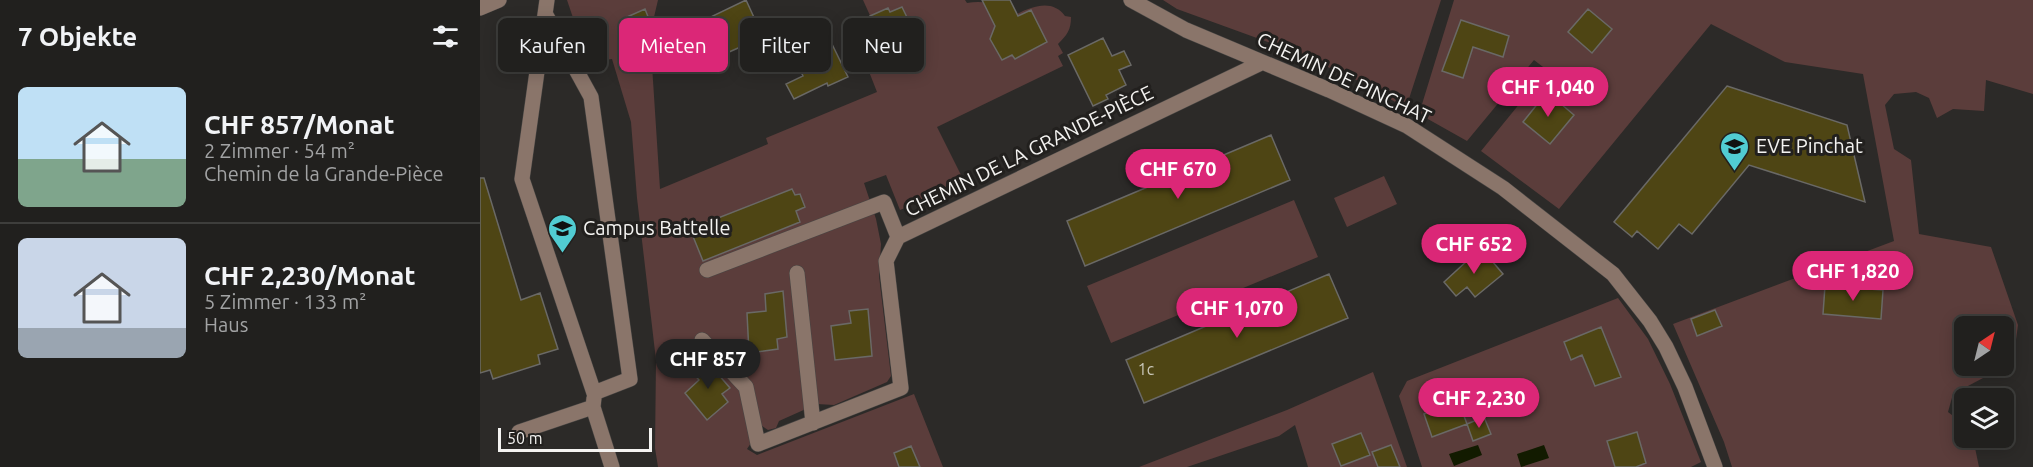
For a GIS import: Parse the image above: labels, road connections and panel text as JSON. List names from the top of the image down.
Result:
{
  "streets": {
    "street": ["CHEMIN DE PINCHAT", "CHEMIN DE LA GRANDE-PIÈCE"]
  },
  "crossings": [
    ["CHEMIN DE PINCHAT", "CHEMIN DE LA GRANDE-PIÈCE"]
  ],
  "places": {
    "school or university": ["EVE Pinchat", "Campus Battelle"]
  },
  "house_numbers": ["1c"],
  "scale_bar": "50 m",
  "north": "top right",
  "page": {
    "heading": "7 Objekte",
    "chip": [
      "Kaufen",
      "Mieten",
      "Filter",
      "Neu"
    ],
    "price": [
      "CHF 1,040",
      "CHF 670",
      "CHF 652",
      "CHF 1,820",
      "CHF 1,070",
      "CHF 857",
      "CHF 2,230"
    ],
    "list": [
      {
        "name": "CHF 857/Monat",
        "note": "2 Zimmer · 54 m² · Chemin de la Grande-Pièce"
      },
      {
        "name": "CHF 2,230/Monat",
        "note": "5 Zimmer · 133 m² · Haus"
      }
    ],
    "scale": "50 m"
  }
}
